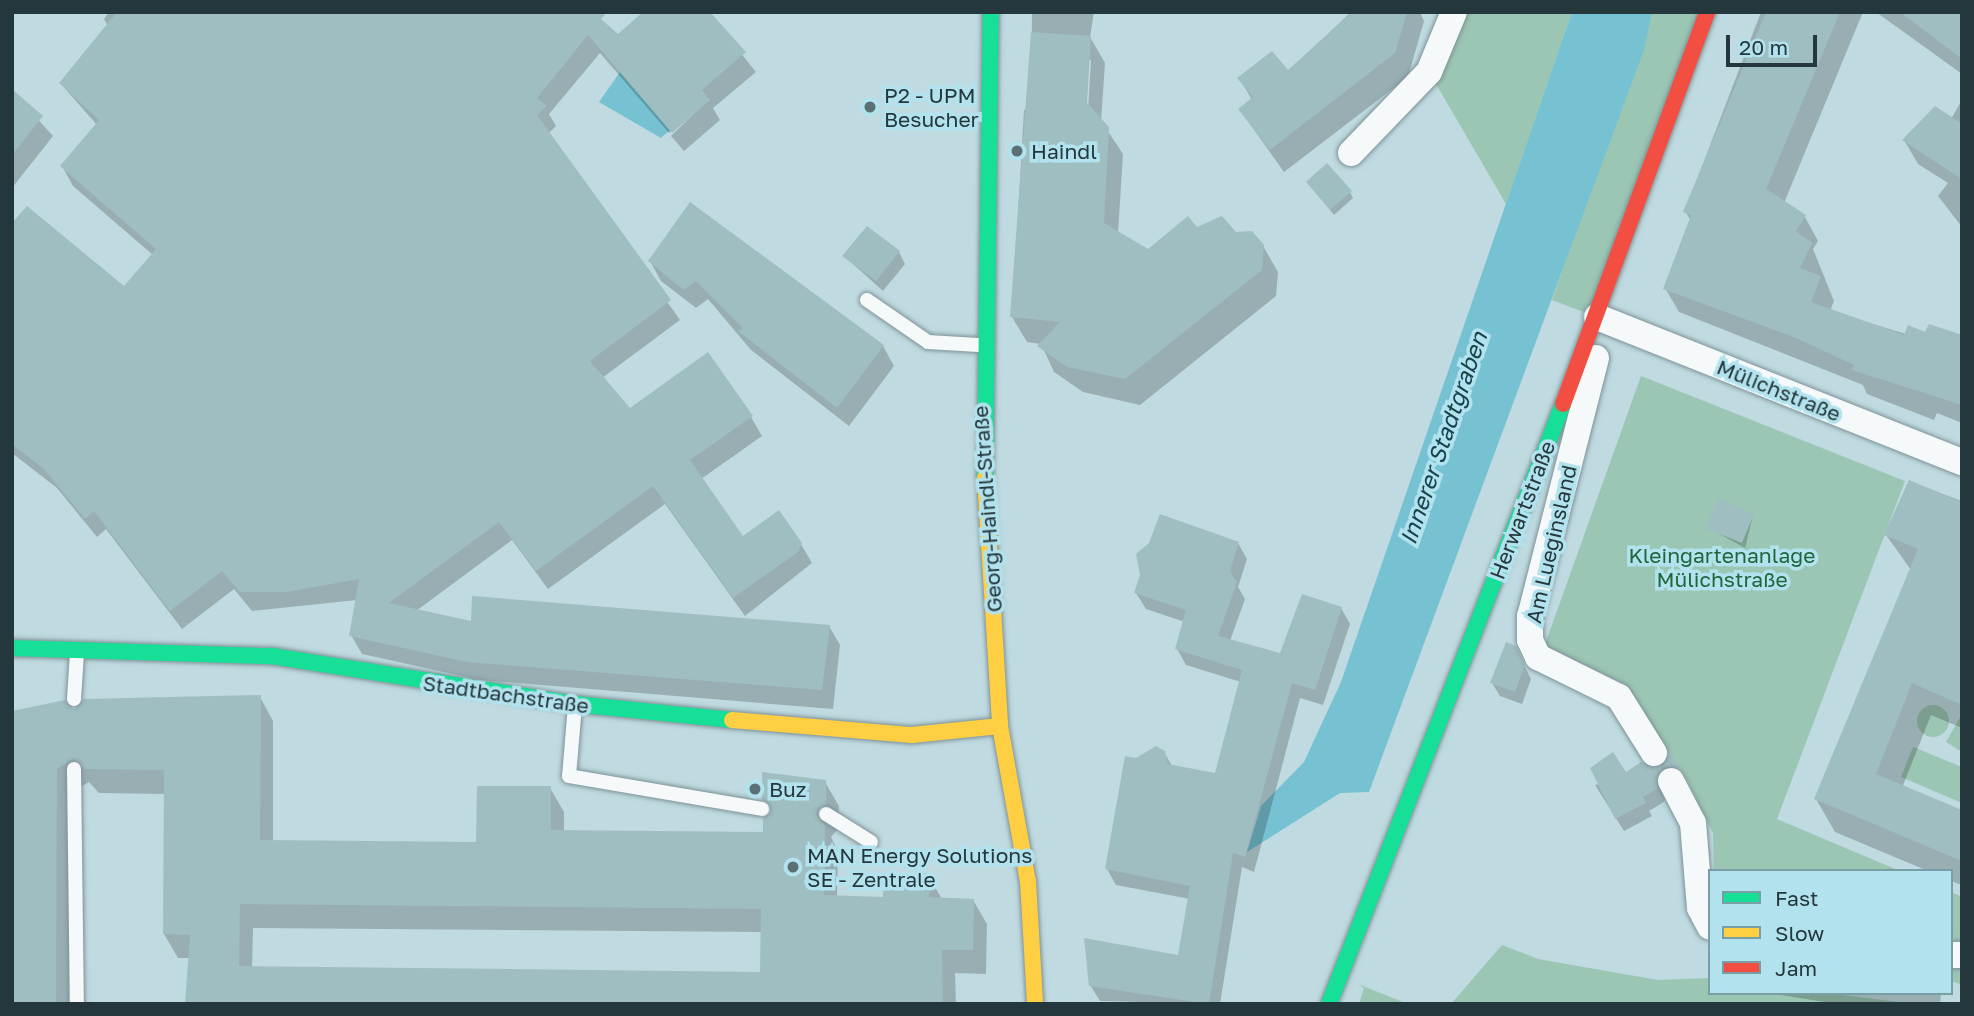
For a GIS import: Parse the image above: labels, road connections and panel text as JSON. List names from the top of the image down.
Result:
{
  "streets": {
    "street": [
      "Mülichstraße",
      "Georg-Haindl-Straße",
      "Herwartstraße",
      "Am Lueginsland",
      "Stadtbachstraße"
    ]
  },
  "crossings": [
    ["Mülichstraße", "Herwartstraße"],
    ["Mülichstraße", "Am Lueginsland"],
    ["Georg-Haindl-Straße", "Stadtbachstraße"],
    ["Herwartstraße", "Am Lueginsland"]
  ],
  "water": ["Innerer Stadtgraben"],
  "parks": ["Kleingartenanlage Mülichstraße"],
  "places": [
    "P2 - UPM Besucher",
    "Haindl",
    "Buz",
    "MAN Energy Solutions SE - Zentrale"
  ],
  "legend": ["Fast", "Slow", "Jam"],
  "scale_bar": "20 m"
}
